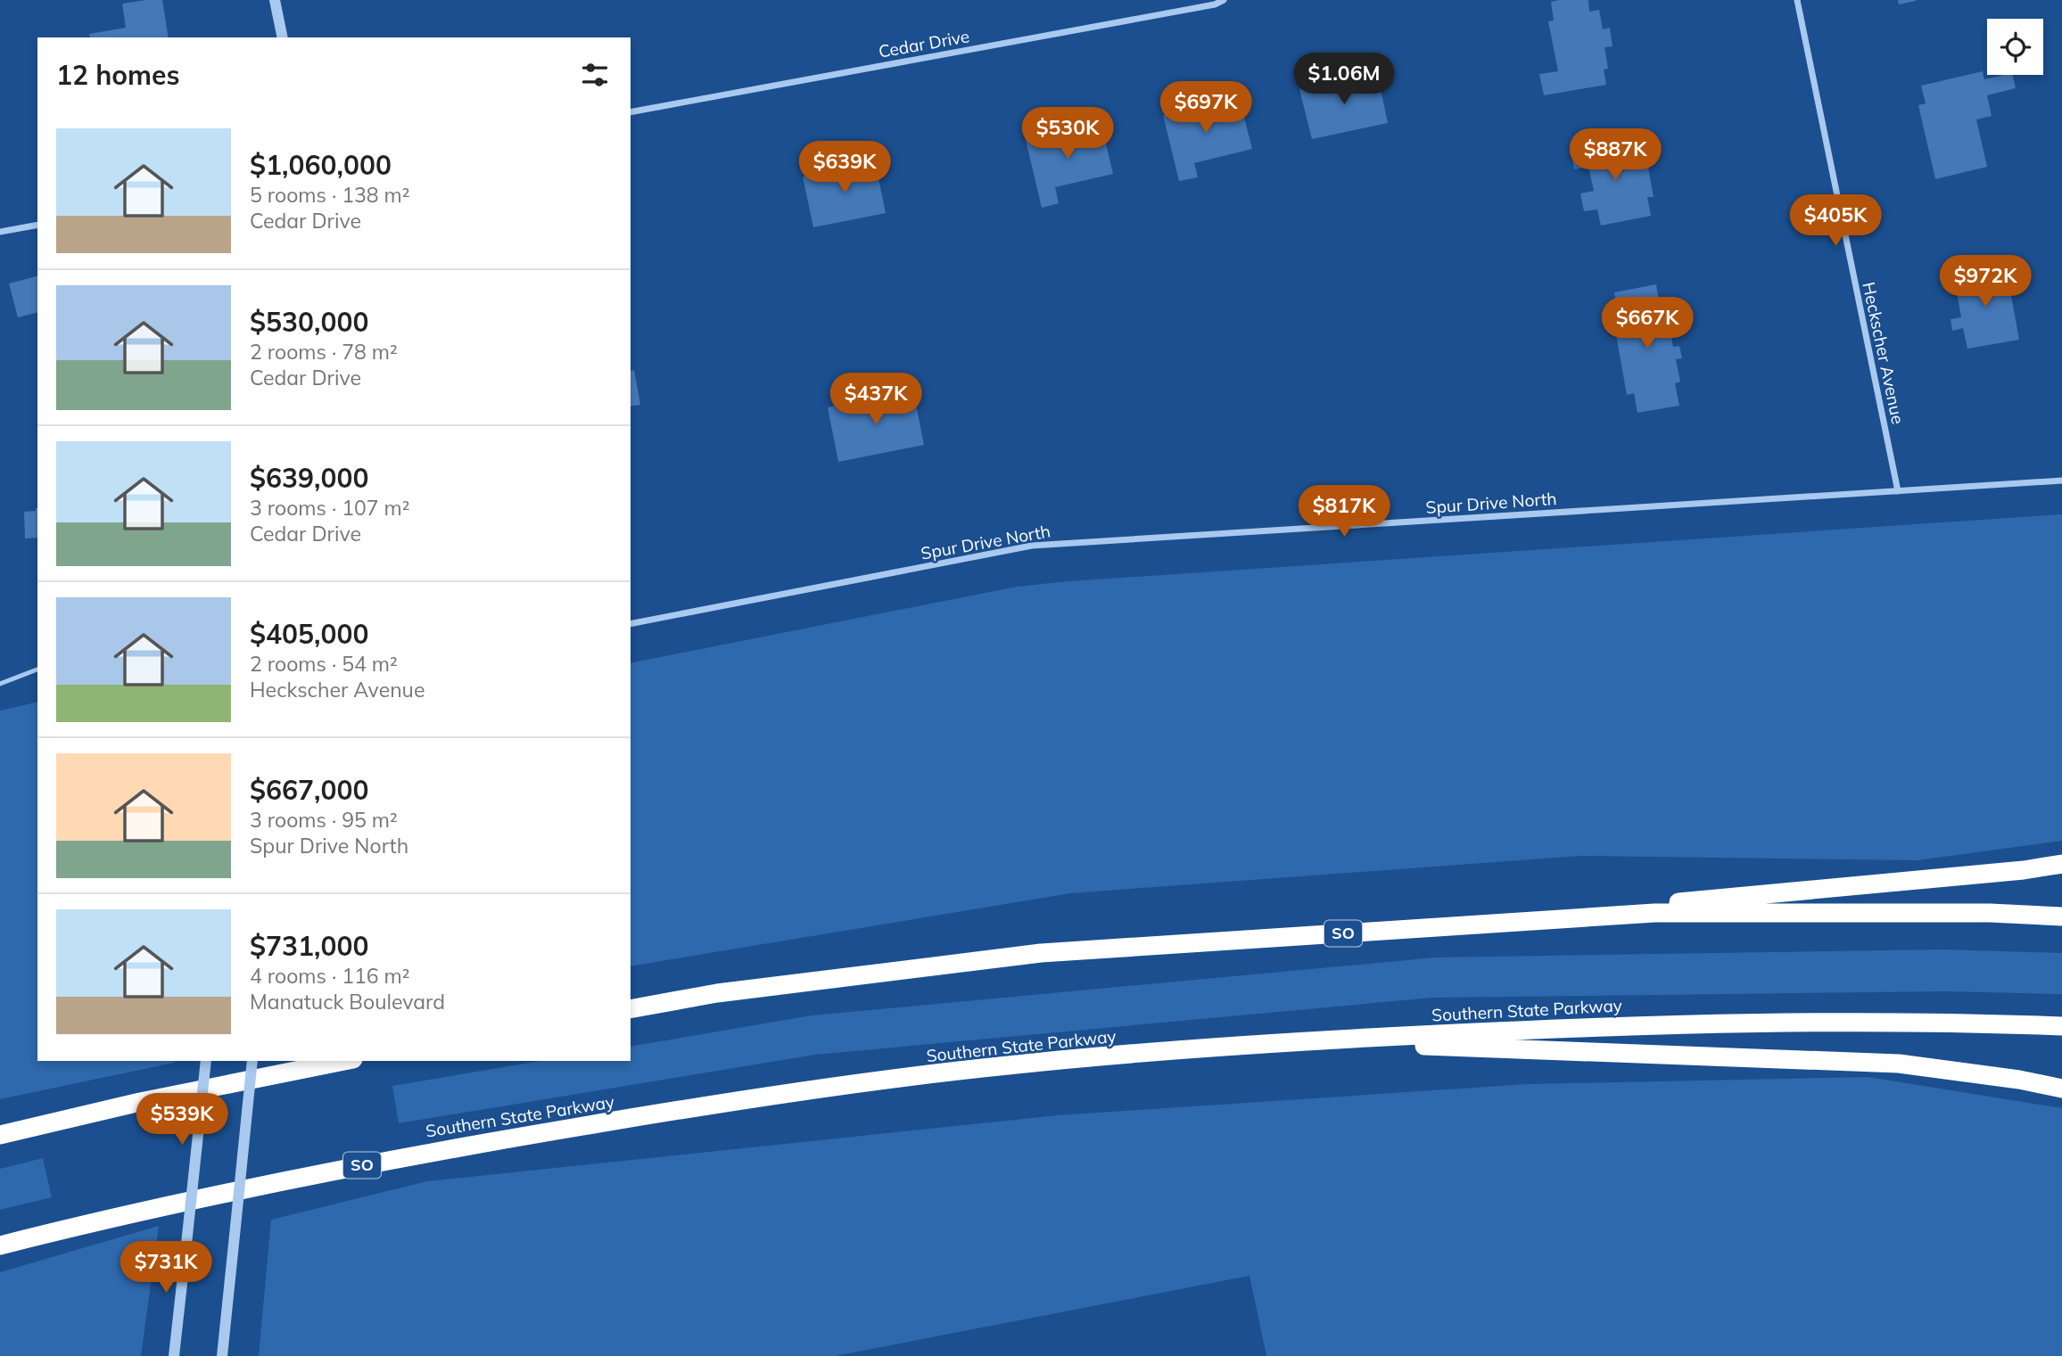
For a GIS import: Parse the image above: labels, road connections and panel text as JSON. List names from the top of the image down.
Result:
{
  "streets": {
    "highway": ["SO", "Southern State Parkway"],
    "street": ["Cedar Drive", "Heckscher Avenue", "Spur Drive North"]
  },
  "crossings": [
    ["Heckscher Avenue", "Spur Drive North"]
  ],
  "page": {
    "heading": "12 homes",
    "price": [
      "$1.06M",
      "$697K",
      "$530K",
      "$887K",
      "$639K",
      "$405K",
      "$972K",
      "$667K",
      "$437K",
      "$817K",
      "$539K",
      "$731K"
    ],
    "list": [
      {
        "name": "$1,060,000",
        "note": "5 rooms · 138 m² · Cedar Drive"
      },
      {
        "name": "$530,000",
        "note": "2 rooms · 78 m² · Cedar Drive"
      },
      {
        "name": "$639,000",
        "note": "3 rooms · 107 m² · Cedar Drive"
      },
      {
        "name": "$405,000",
        "note": "2 rooms · 54 m² · Heckscher Avenue"
      },
      {
        "name": "$667,000",
        "note": "3 rooms · 95 m² · Spur Drive North"
      },
      {
        "name": "$731,000",
        "note": "4 rooms · 116 m² · Manatuck Boulevard"
      }
    ]
  }
}
